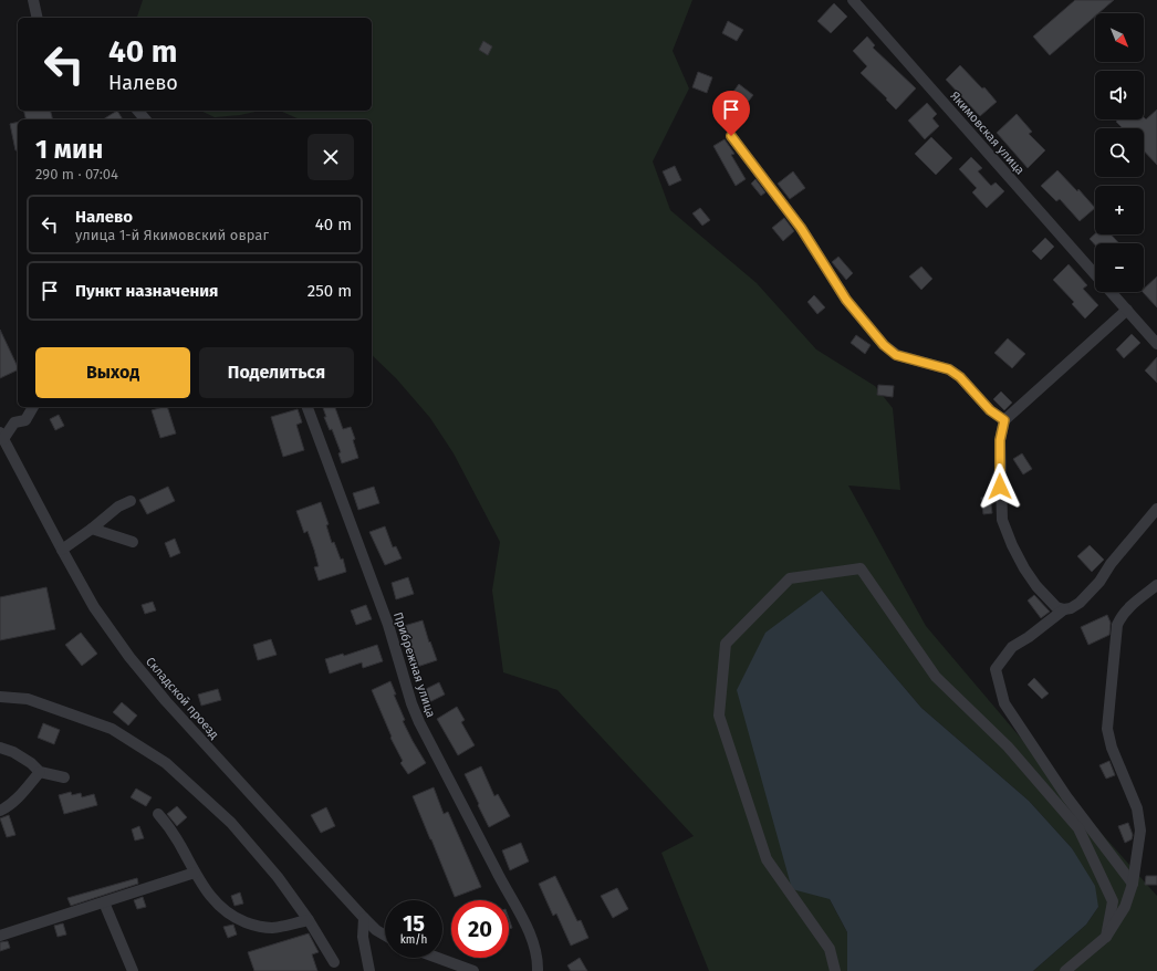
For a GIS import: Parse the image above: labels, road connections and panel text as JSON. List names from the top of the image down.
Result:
{
  "streets": {
    "street": ["Якимовская улица", "Прибрежная улица", "Складской проезд"]
  },
  "north": "bottom right",
  "page": {
    "map_buttons": ["+", "−"],
    "turn": ["40 m", "Налево"],
    "heading": ["1 мин", "290 m · 07:04"],
    "list": [
      {
        "name": "Налево",
        "note": "улица 1-й Якимовский овраг",
        "value": "40 m"
      },
      {
        "name": "Пункт назначения",
        "value": "250 m"
      }
    ],
    "buttons": ["Выход", "Поделиться"],
    "speed": "15 km/h",
    "limit": "20"
  }
}
